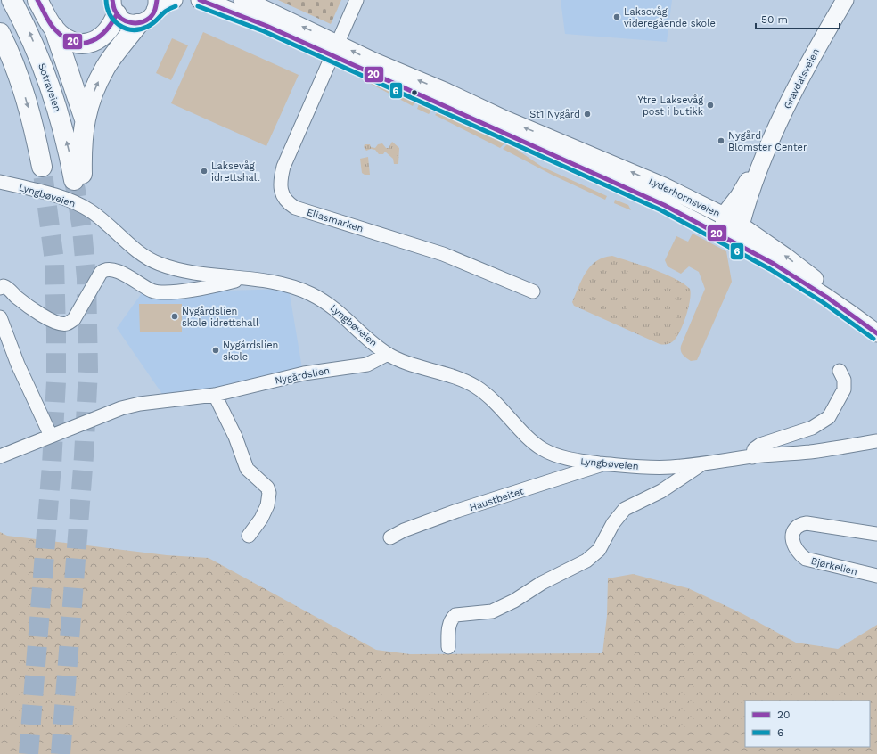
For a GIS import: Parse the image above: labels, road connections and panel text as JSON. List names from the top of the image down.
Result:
{
  "streets": {
    "highway": ["Sotraveien"],
    "main road": ["Gravdalsveien", "Lyderhornsveien"],
    "street": [
      "Lyngbøveien",
      "Eliasmarken",
      "Nygårdslien",
      "Haustbeitet",
      "Bjørkelien"
    ]
  },
  "crossings": [
    ["Gravdalsveien", "Lyderhornsveien"],
    ["Lyngbøveien", "Nygårdslien"],
    ["Lyngbøveien", "Haustbeitet"],
    ["Lyderhornsveien", "Eliasmarken"]
  ],
  "places": [
    "Laksevåg videregående skole",
    "Ytre Laksevåg post i butikk",
    "St1 Nygård",
    "Nygård Blomster Center",
    "Laksevåg idrettshall",
    "Nygårdslien skole idrettshall",
    "Nygårdslien skole"
  ],
  "lines": ["transit line 20", "transit line 6"],
  "legend": ["20", "6"],
  "scale_bar": "50 m"
}
